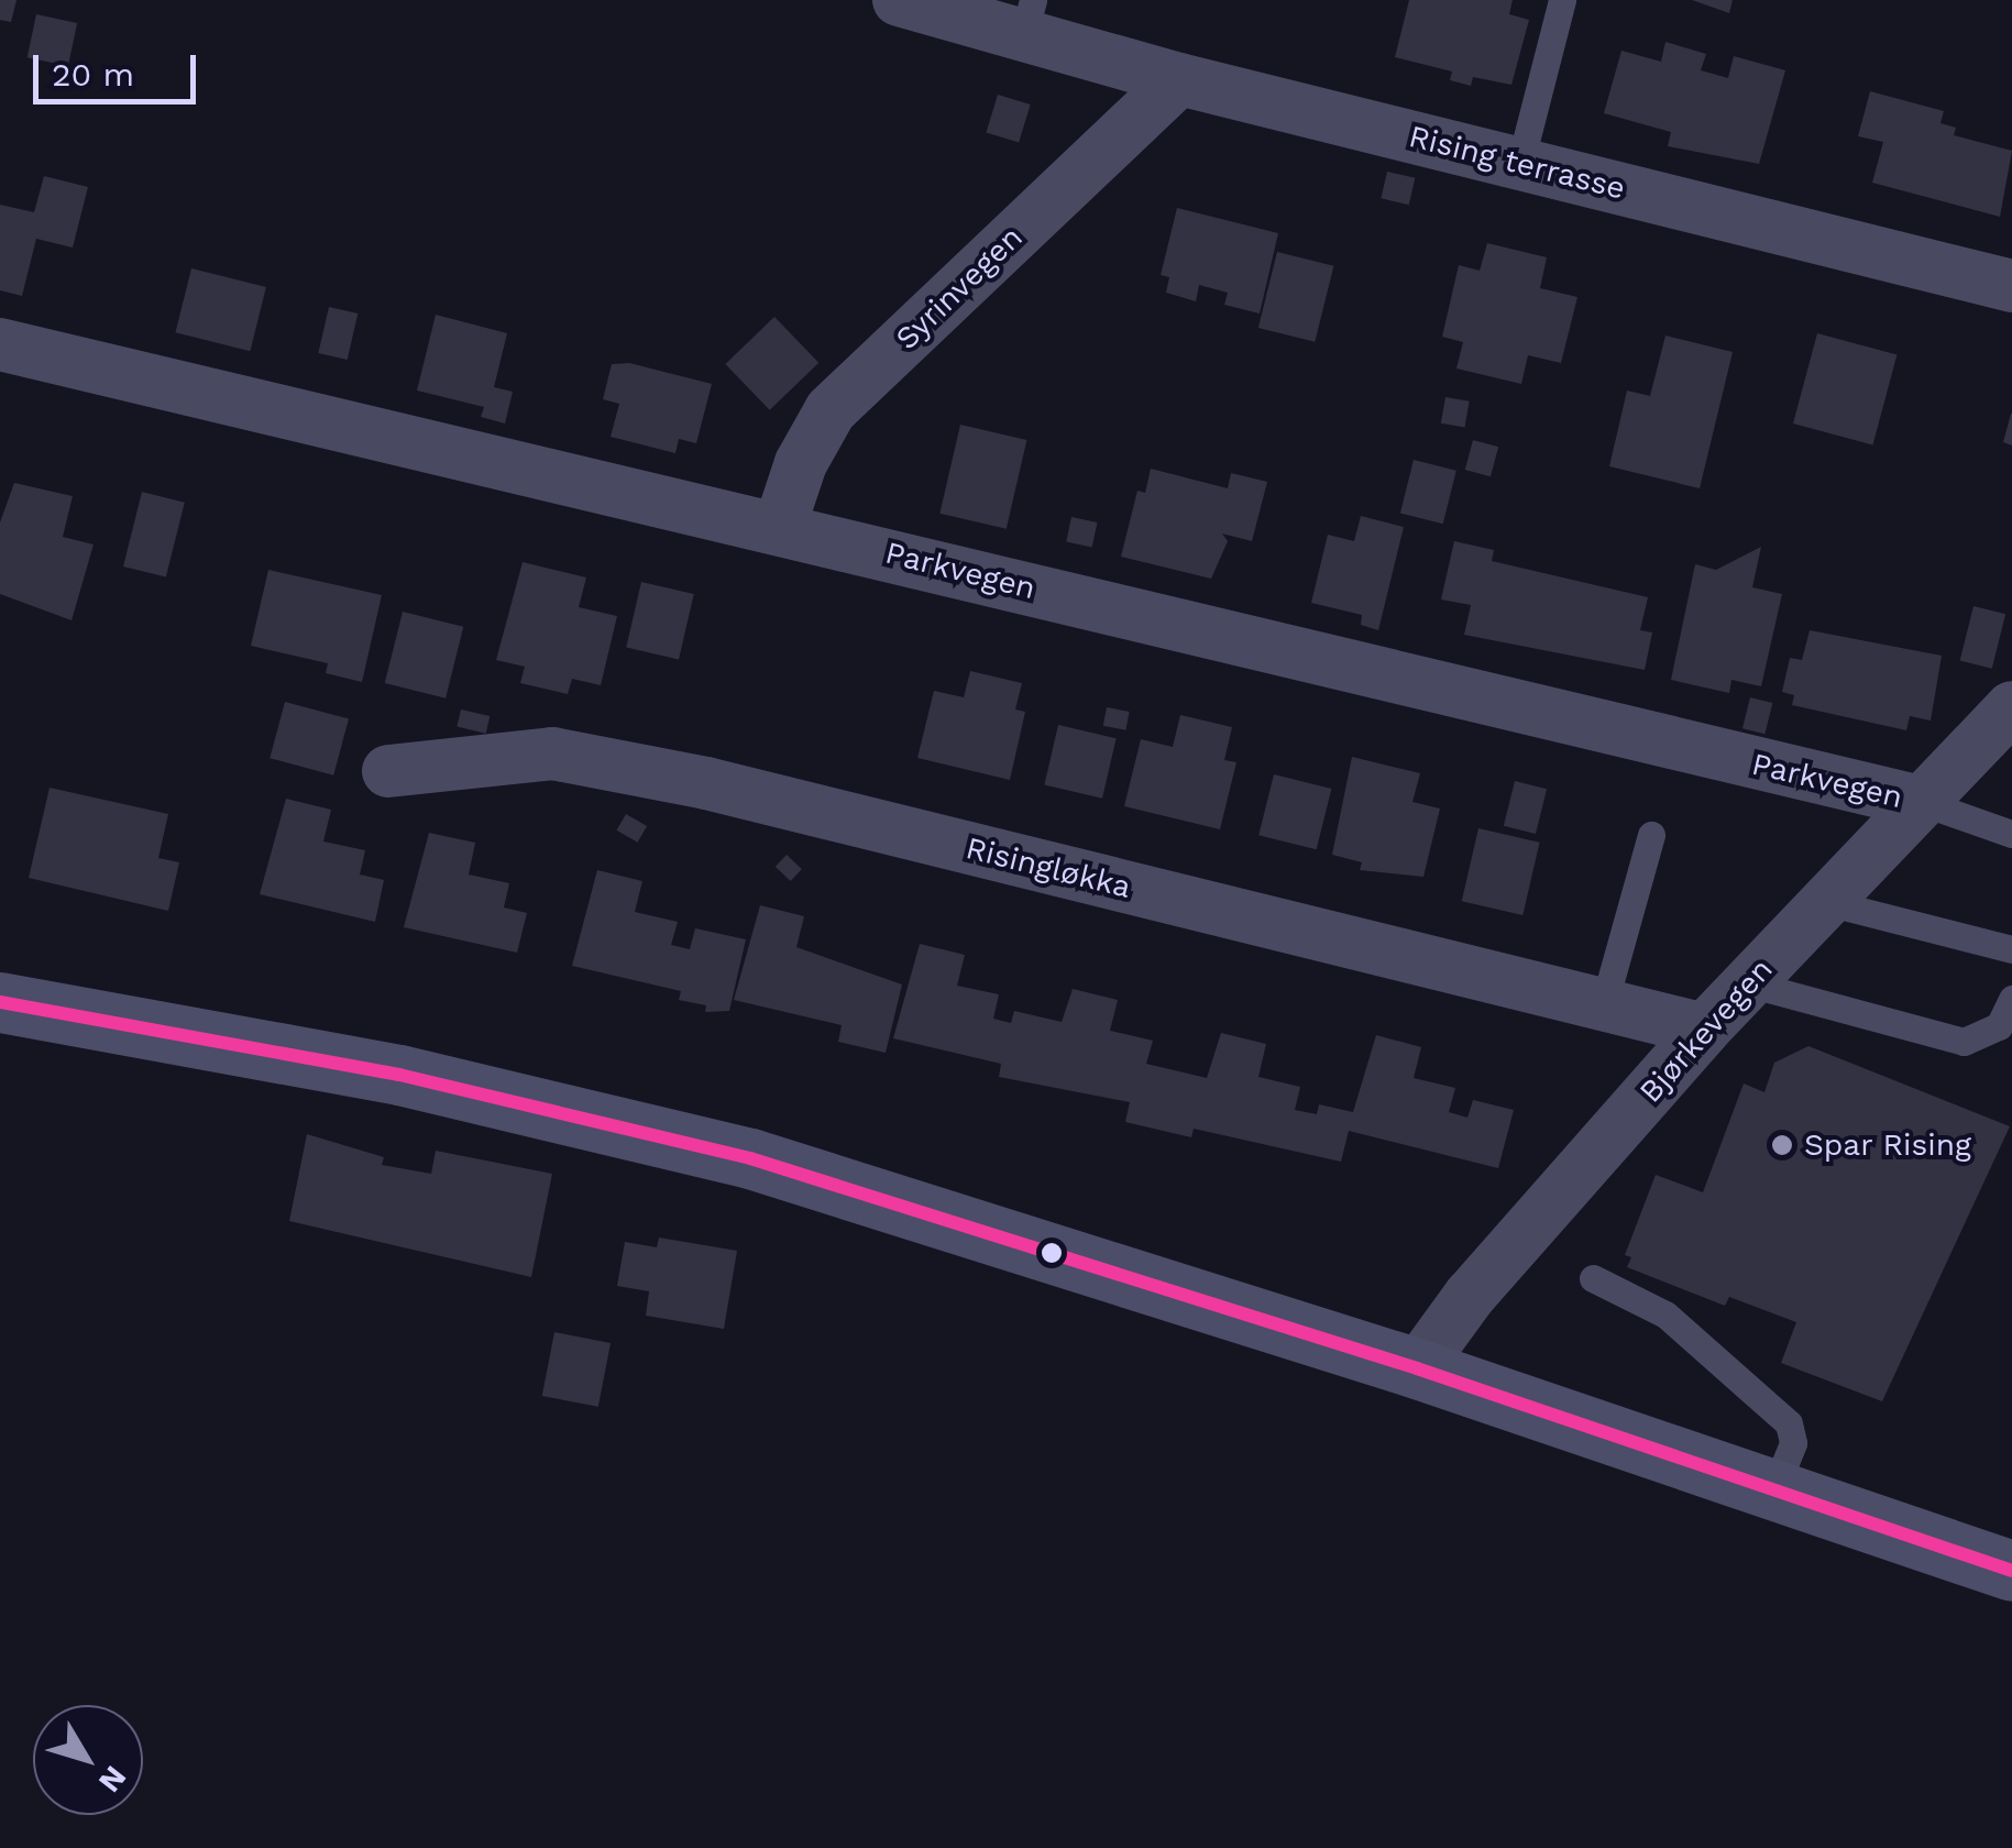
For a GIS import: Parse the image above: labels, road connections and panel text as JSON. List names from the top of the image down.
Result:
{
  "streets": {
    "street": [
      "Rising terrasse",
      "Syrinvegen",
      "Parkvegen",
      "Risingløkka",
      "Bjørkevegen"
    ]
  },
  "crossings": [
    ["Rising terrasse", "Syrinvegen"],
    ["Syrinvegen", "Parkvegen"],
    ["Parkvegen", "Bjørkevegen"],
    ["Risingløkka", "Bjørkevegen"]
  ],
  "places": ["Spar Rising"],
  "scale_bar": "20 m",
  "north": "bottom right"
}
